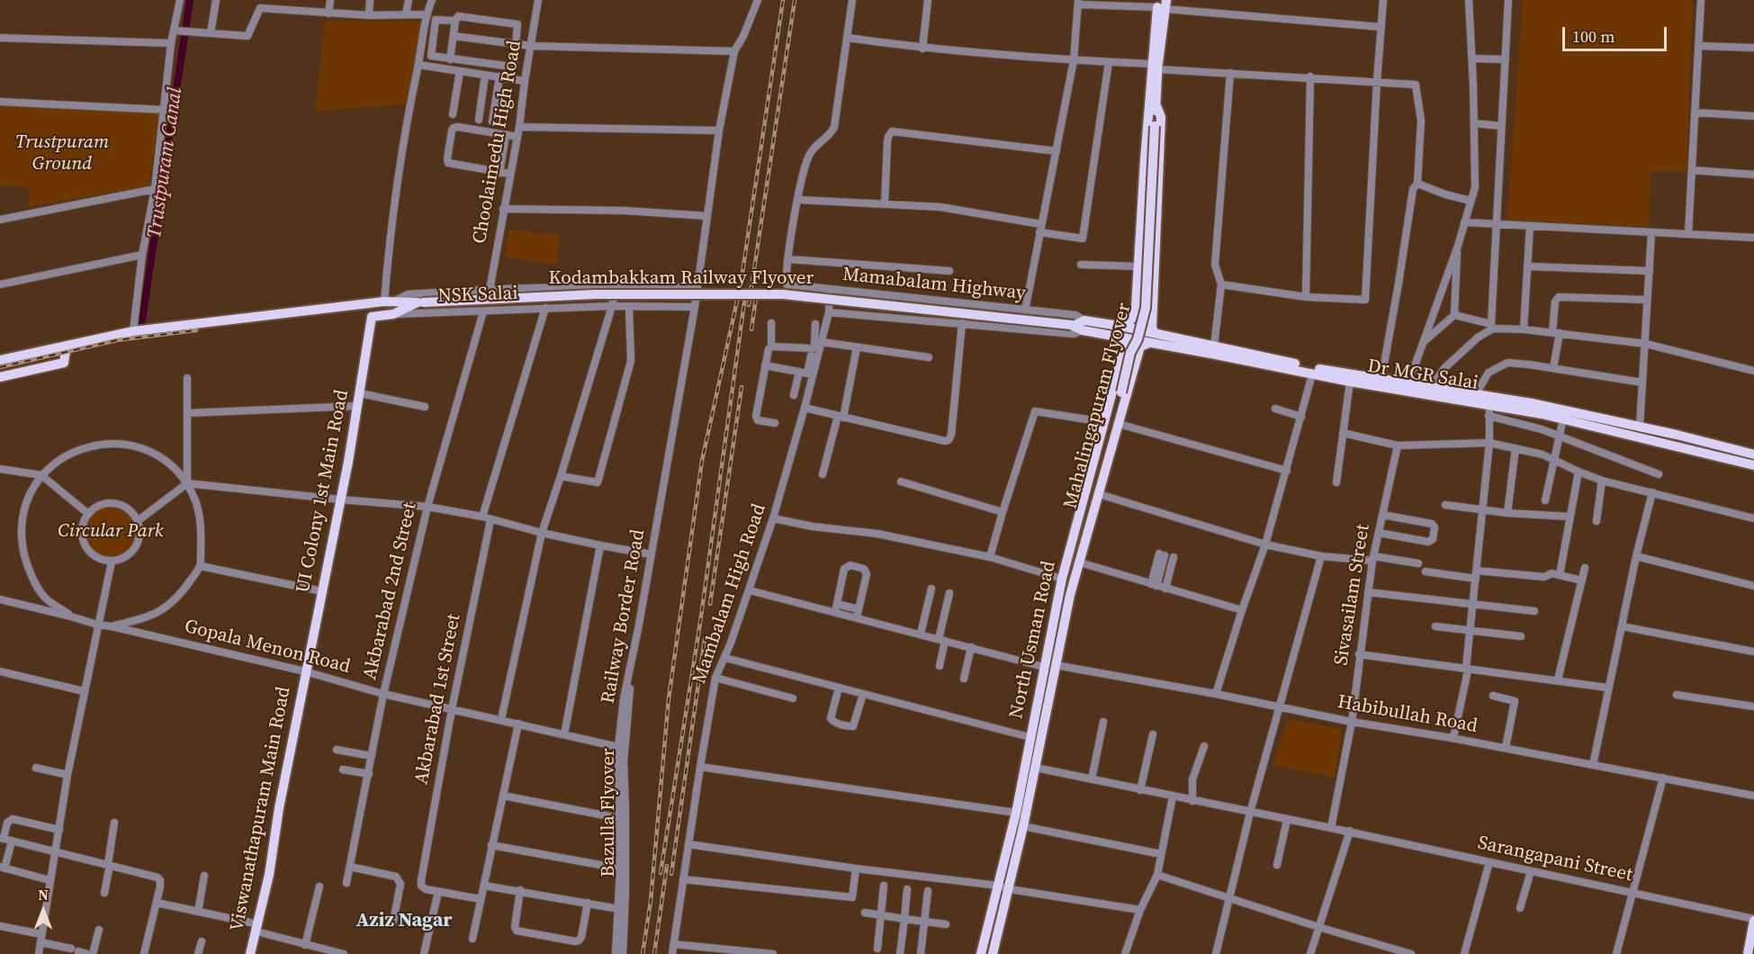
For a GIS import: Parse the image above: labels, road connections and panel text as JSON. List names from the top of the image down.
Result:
{
  "streets": {
    "main road": [
      "Kodambakkam Railway Flyover",
      "Dr MGR Salai",
      "Mahalingapuram Flyover",
      "UI Colony 1st Main Road",
      "North Usman Road",
      "Viswanathapuram Main Road"
    ],
    "street": [
      "Choolaimedu High Road",
      "Mamabalam Highway",
      "NSK Salai",
      "Akbarabad 2nd Street",
      "Mambalam High Road",
      "Sivasailam Street",
      "Railway Border Road",
      "Gopala Menon Road",
      "Akbarabad 1st Street",
      "Habibullah Road",
      "Bazulla Flyover",
      "Sarangapani Street"
    ]
  },
  "crossings": [
    ["Kodambakkam Railway Flyover", "Mamabalam Highway"],
    ["Kodambakkam Railway Flyover", "NSK Salai"],
    ["Kodambakkam Railway Flyover", "Dr MGR Salai"],
    ["Kodambakkam Railway Flyover", "UI Colony 1st Main Road"],
    ["Mamabalam Highway", "Dr MGR Salai"],
    ["Mamabalam Highway", "Mambalam High Road"],
    ["NSK Salai", "Akbarabad 2nd Street"],
    ["NSK Salai", "Railway Border Road"],
    ["Dr MGR Salai", "North Usman Road"],
    ["Mahalingapuram Flyover", "North Usman Road"],
    ["UI Colony 1st Main Road", "Gopala Menon Road"],
    ["UI Colony 1st Main Road", "Viswanathapuram Main Road"],
    ["Akbarabad 2nd Street", "Gopala Menon Road"],
    ["Sivasailam Street", "Habibullah Road"],
    ["Railway Border Road", "Gopala Menon Road"],
    ["Railway Border Road", "Bazulla Flyover"],
    ["North Usman Road", "Habibullah Road"],
    ["Gopala Menon Road", "Akbarabad 1st Street"],
    ["Gopala Menon Road", "Viswanathapuram Main Road"]
  ],
  "districts": ["Aziz Nagar"],
  "water": ["Trustpuram Canal"],
  "parks": ["Trustpuram Ground", "Circular Park"],
  "scale_bar": "100 m",
  "north": "top"
}
